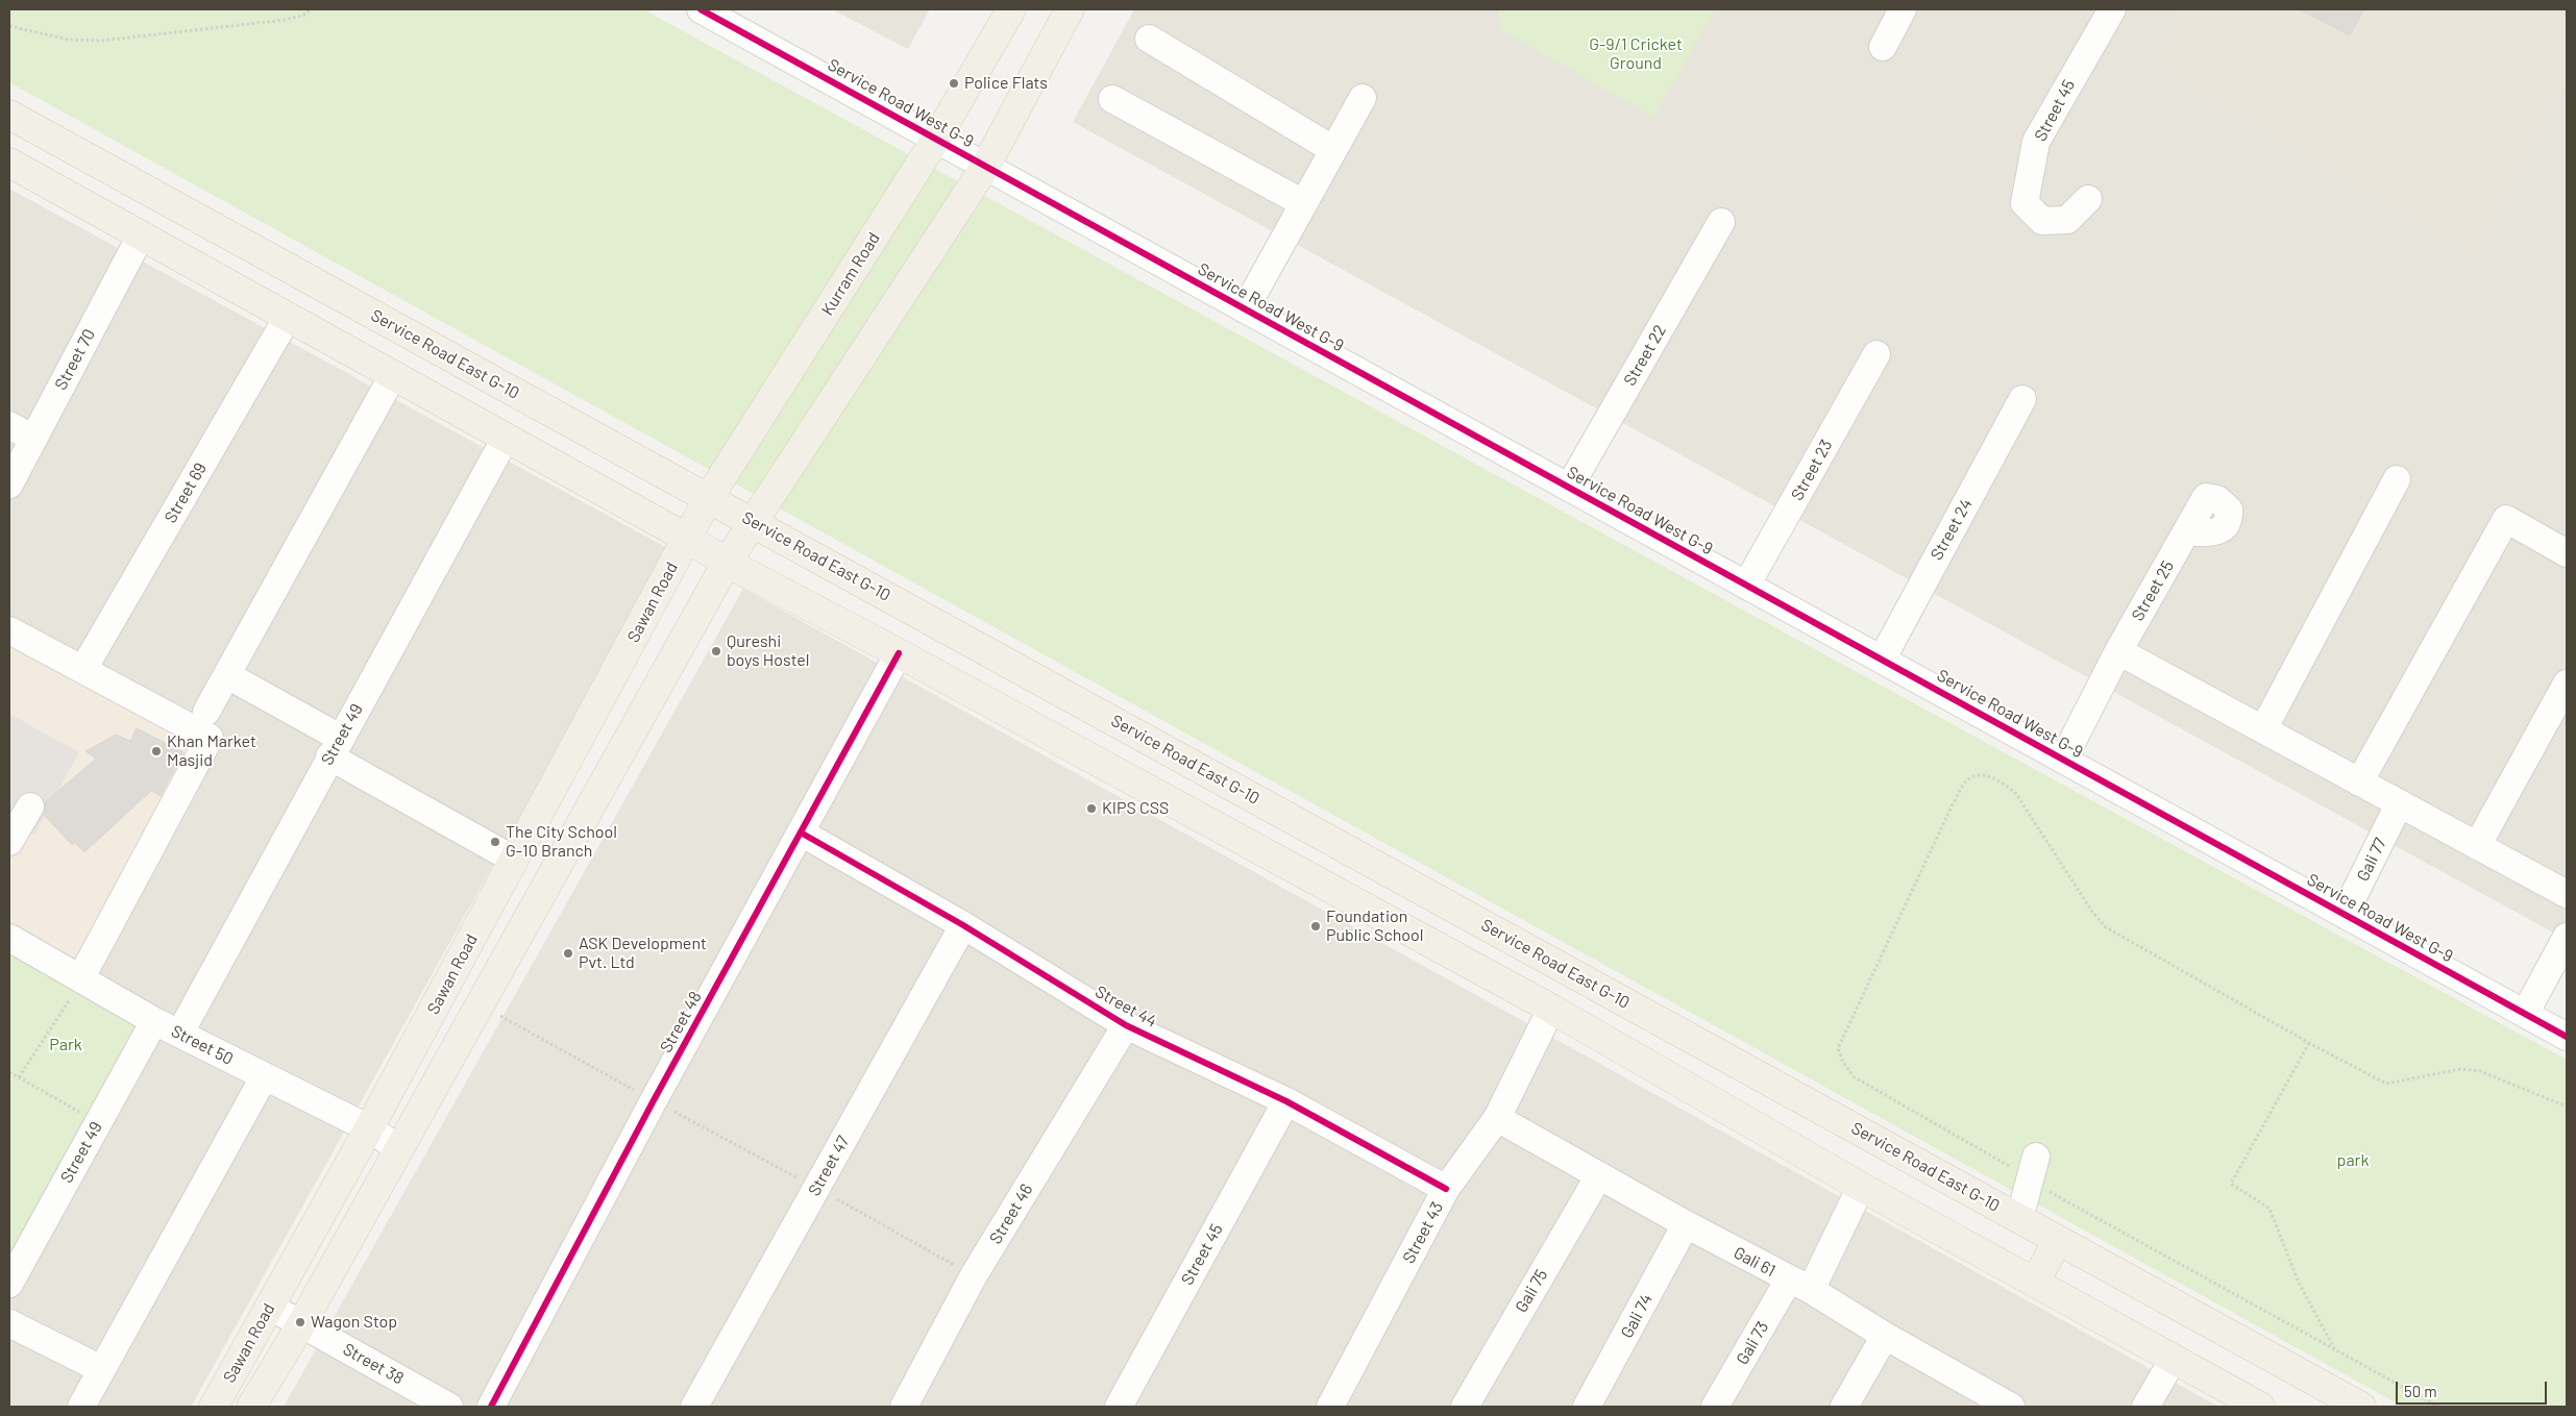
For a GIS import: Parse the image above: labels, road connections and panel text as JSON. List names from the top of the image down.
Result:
{
  "streets": {
    "main road": ["Kurram Road", "Service Road East G-10", "Sawan Road"],
    "street": [
      "Service Road West G-9",
      "Street 45",
      "Street 22",
      "Street 70",
      "Street 23",
      "Street 69",
      "Street 24",
      "Street 25",
      "Street 49",
      "Gali 77",
      "Street 44",
      "Street 48",
      "Street 50",
      "Street 47",
      "Street 46",
      "Street 43",
      "Gali 61",
      "Gali 75",
      "Gali 74",
      "Gali 73",
      "Street 38"
    ]
  },
  "crossings": [
    ["Service Road West G-9", "Kurram Road"],
    ["Service Road West G-9", "Street 22"],
    ["Service Road West G-9", "Street 23"],
    ["Service Road West G-9", "Street 24"],
    ["Service Road West G-9", "Street 25"],
    ["Service Road West G-9", "Sawan Road"],
    ["Service Road West G-9", "Gali 77"],
    ["Street 45", "Street 44"],
    ["Kurram Road", "Service Road East G-10"],
    ["Kurram Road", "Sawan Road"],
    ["Service Road East G-10", "Sawan Road"],
    ["Sawan Road", "Street 50"],
    ["Sawan Road", "Street 38"],
    ["Street 49", "Street 50"],
    ["Street 44", "Street 48"],
    ["Street 44", "Street 47"],
    ["Street 44", "Street 46"],
    ["Street 44", "Street 43"],
    ["Street 43", "Gali 61"],
    ["Gali 61", "Gali 75"],
    ["Gali 61", "Gali 74"],
    ["Gali 61", "Gali 73"]
  ],
  "parks": ["G-9/1 Cricket Ground", "Park", "park"],
  "places": [
    "Police Flats",
    "Qureshi boys Hostel",
    "Khan Market Masjid",
    "KIPS CSS",
    "The City School G-10 Branch",
    "Foundation Public School",
    "ASK Development Pvt. Ltd",
    "Wagon Stop"
  ],
  "scale_bar": "50 m"
}
